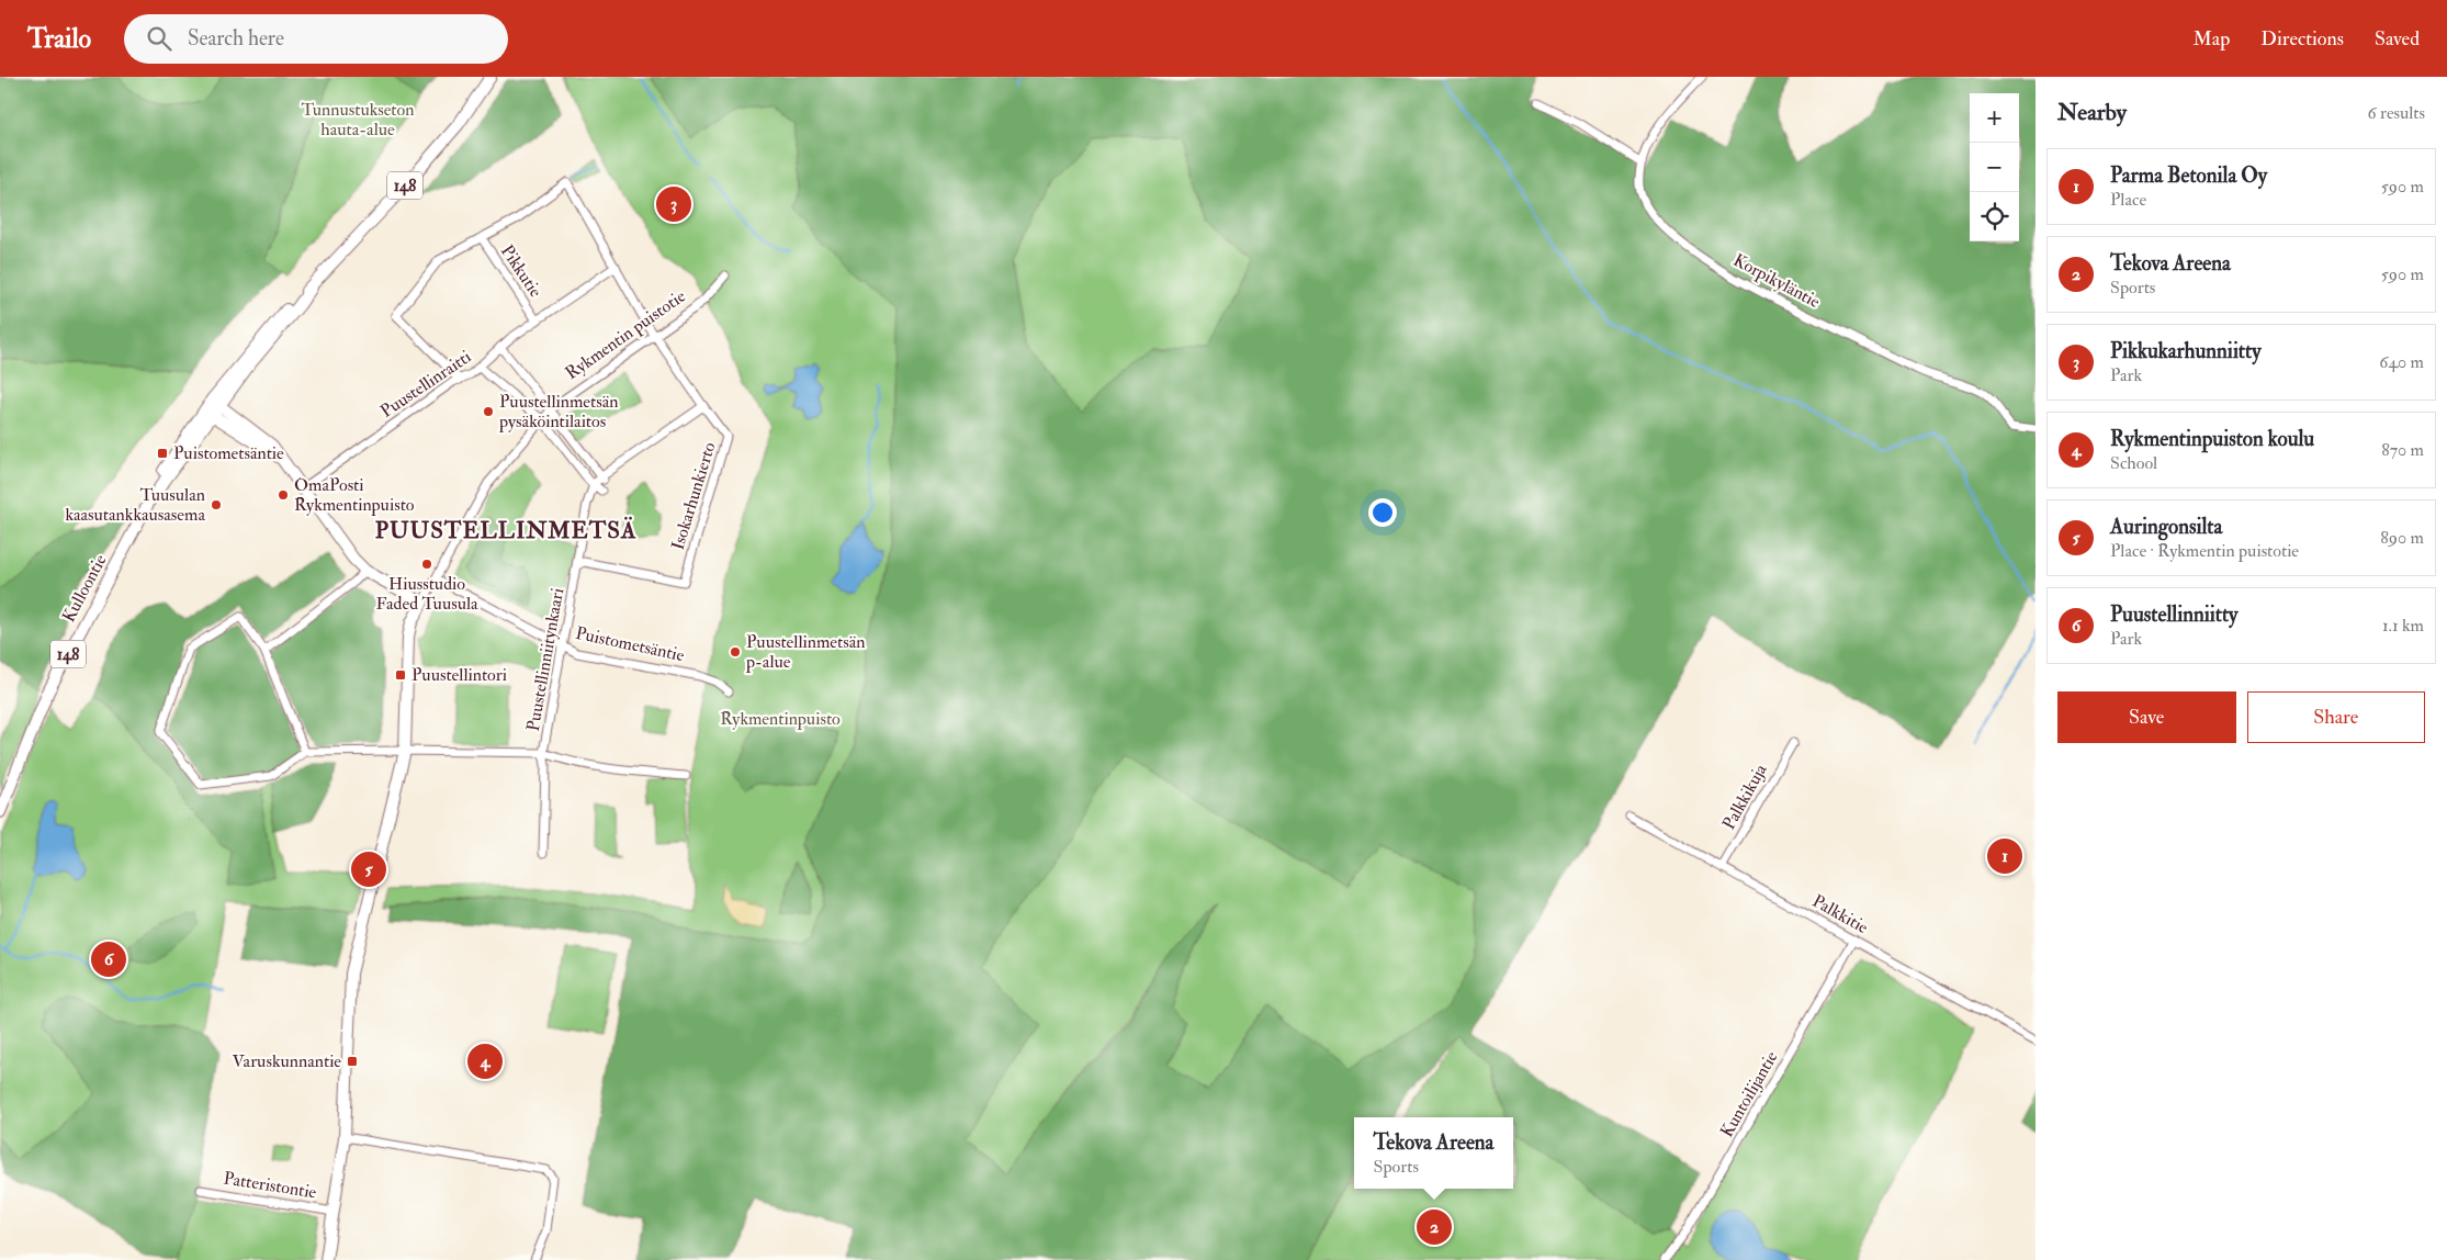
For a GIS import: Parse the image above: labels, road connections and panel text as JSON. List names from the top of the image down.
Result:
{
  "streets": {
    "street": [
      "148",
      "Pikkutie",
      "Korpikyläntie",
      "Rykmentin puistotie",
      "Puustellinraitti",
      "Isokarhunkierto",
      "Kulloontie",
      "Puistometsäntie",
      "Puustellinniitynkaari",
      "Palkkikuja",
      "Palkkitie",
      "Kuntoilijantie",
      "Patteristontie"
    ]
  },
  "crossings": [
    ["Pikkutie", "Puustellinraitti"],
    ["Rykmentin puistotie", "Puistometsäntie"],
    ["Rykmentin puistotie", "Puustellinniitynkaari"],
    ["Rykmentin puistotie", "Patteristontie"],
    ["Isokarhunkierto", "Puustellinniitynkaari"],
    ["Puistometsäntie", "Puustellinniitynkaari"],
    ["Palkkikuja", "Palkkitie"],
    ["Palkkitie", "Kuntoilijantie"]
  ],
  "districts": ["PUUSTELLINMETSÄ"],
  "parks": ["Tunnustukseton hauta-alue", "Rykmentinpuisto"],
  "places": {
    "other": [
      "Puustellinmetsän pysäköintilaitos",
      "OmaPosti Rykmentinpuisto",
      "Tuusulan kaasutankkausasema",
      "Hiusstudio Faded Tuusula",
      "Puustellinmetsän p-alue"
    ],
    "transit": ["Puistometsäntie", "Puustellintori", "Varuskunnantie"]
  },
  "page": {
    "header": "Trailo",
    "search": "Search here",
    "nav": ["Map", "Directions", "Saved"],
    "heading": ["Nearby", "6 results"],
    "map_buttons": ["+", "−"],
    "list": [
      {
        "mark": "1",
        "name": "Parma Betonila Oy",
        "note": "Place",
        "value": "590 m"
      },
      {
        "mark": "2",
        "name": "Tekova Areena",
        "note": "Sports",
        "value": "590 m"
      },
      {
        "mark": "3",
        "name": "Pikkukarhunniitty",
        "note": "Park",
        "value": "640 m"
      },
      {
        "mark": "4",
        "name": "Rykmentinpuiston koulu",
        "note": "School",
        "value": "870 m"
      },
      {
        "mark": "5",
        "name": "Auringonsilta",
        "note": "Place · Rykmentin puistotie",
        "value": "890 m"
      },
      {
        "mark": "6",
        "name": "Puustellinniitty",
        "note": "Park",
        "value": "1.1 km"
      }
    ],
    "pins": [
      "3",
      "1",
      "5",
      "6",
      "4",
      "2"
    ],
    "buttons": ["Save", "Share"],
    "popup": ["Tekova Areena", "Sports"]
  }
}
